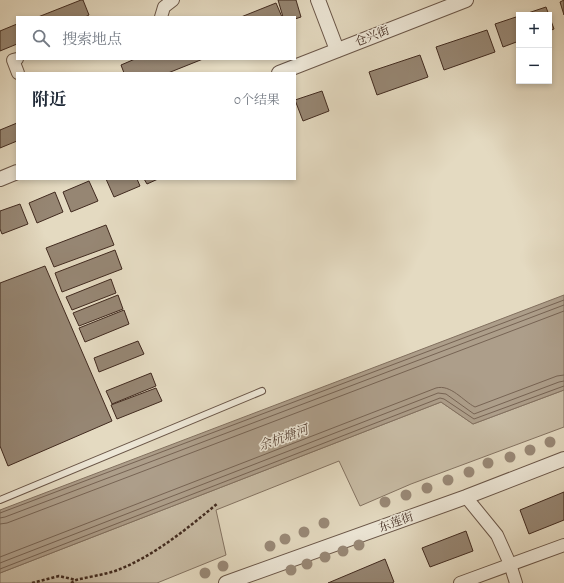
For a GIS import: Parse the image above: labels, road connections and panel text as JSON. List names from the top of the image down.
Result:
{
  "streets": {
    "street": ["仓兴街", "东莲街"]
  },
  "water": ["余杭塘河"],
  "page": {
    "map_buttons": ["+", "−"],
    "search": "搜索地点",
    "heading": ["附近", "0个结果"]
  }
}
